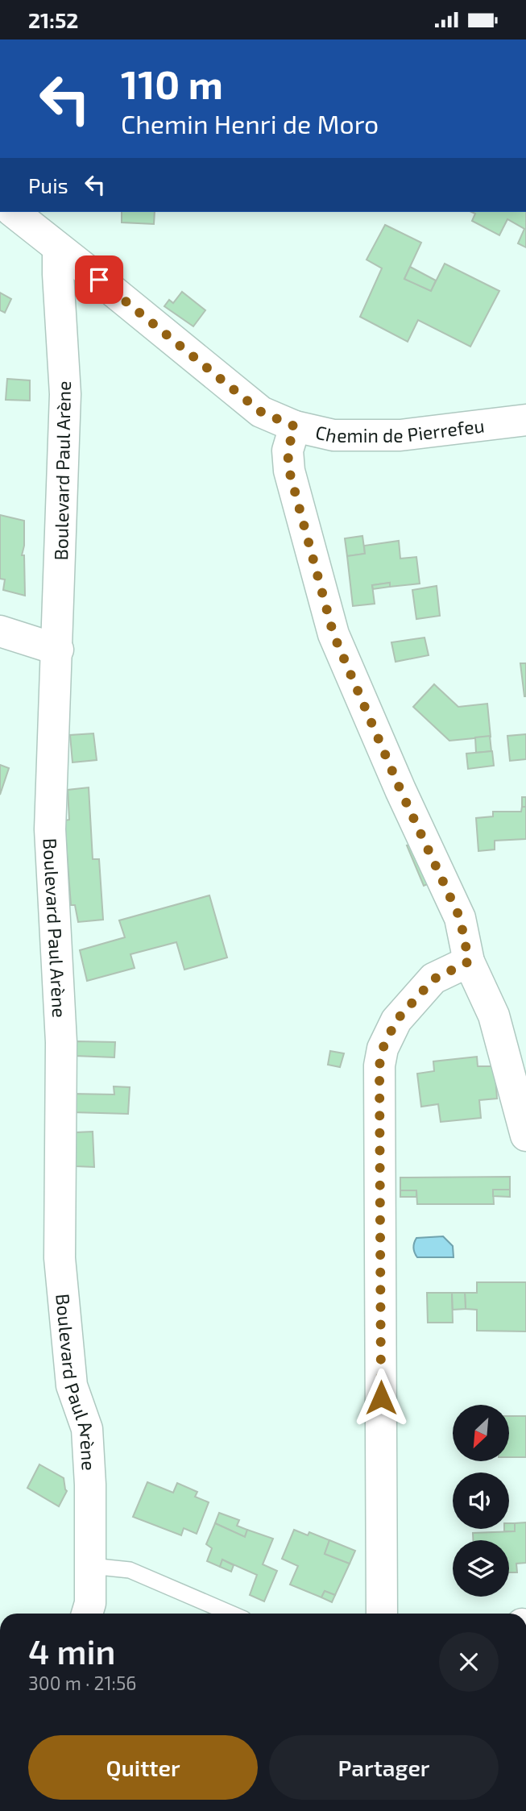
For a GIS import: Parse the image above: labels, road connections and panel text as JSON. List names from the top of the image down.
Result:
{
  "streets": {
    "street": ["Chemin de Pierrefeu", "Boulevard Paul Arène"]
  },
  "crossings": [
    ["Chemin de Pierrefeu", "Boulevard Paul Arène"]
  ],
  "north": "bottom left",
  "page": {
    "status": "21:52",
    "turn": ["110 m", "Chemin Henri de Moro"],
    "then": "Puis",
    "heading": ["4 min", "300 m · 21:56"],
    "buttons": ["Quitter", "Partager"]
  }
}
